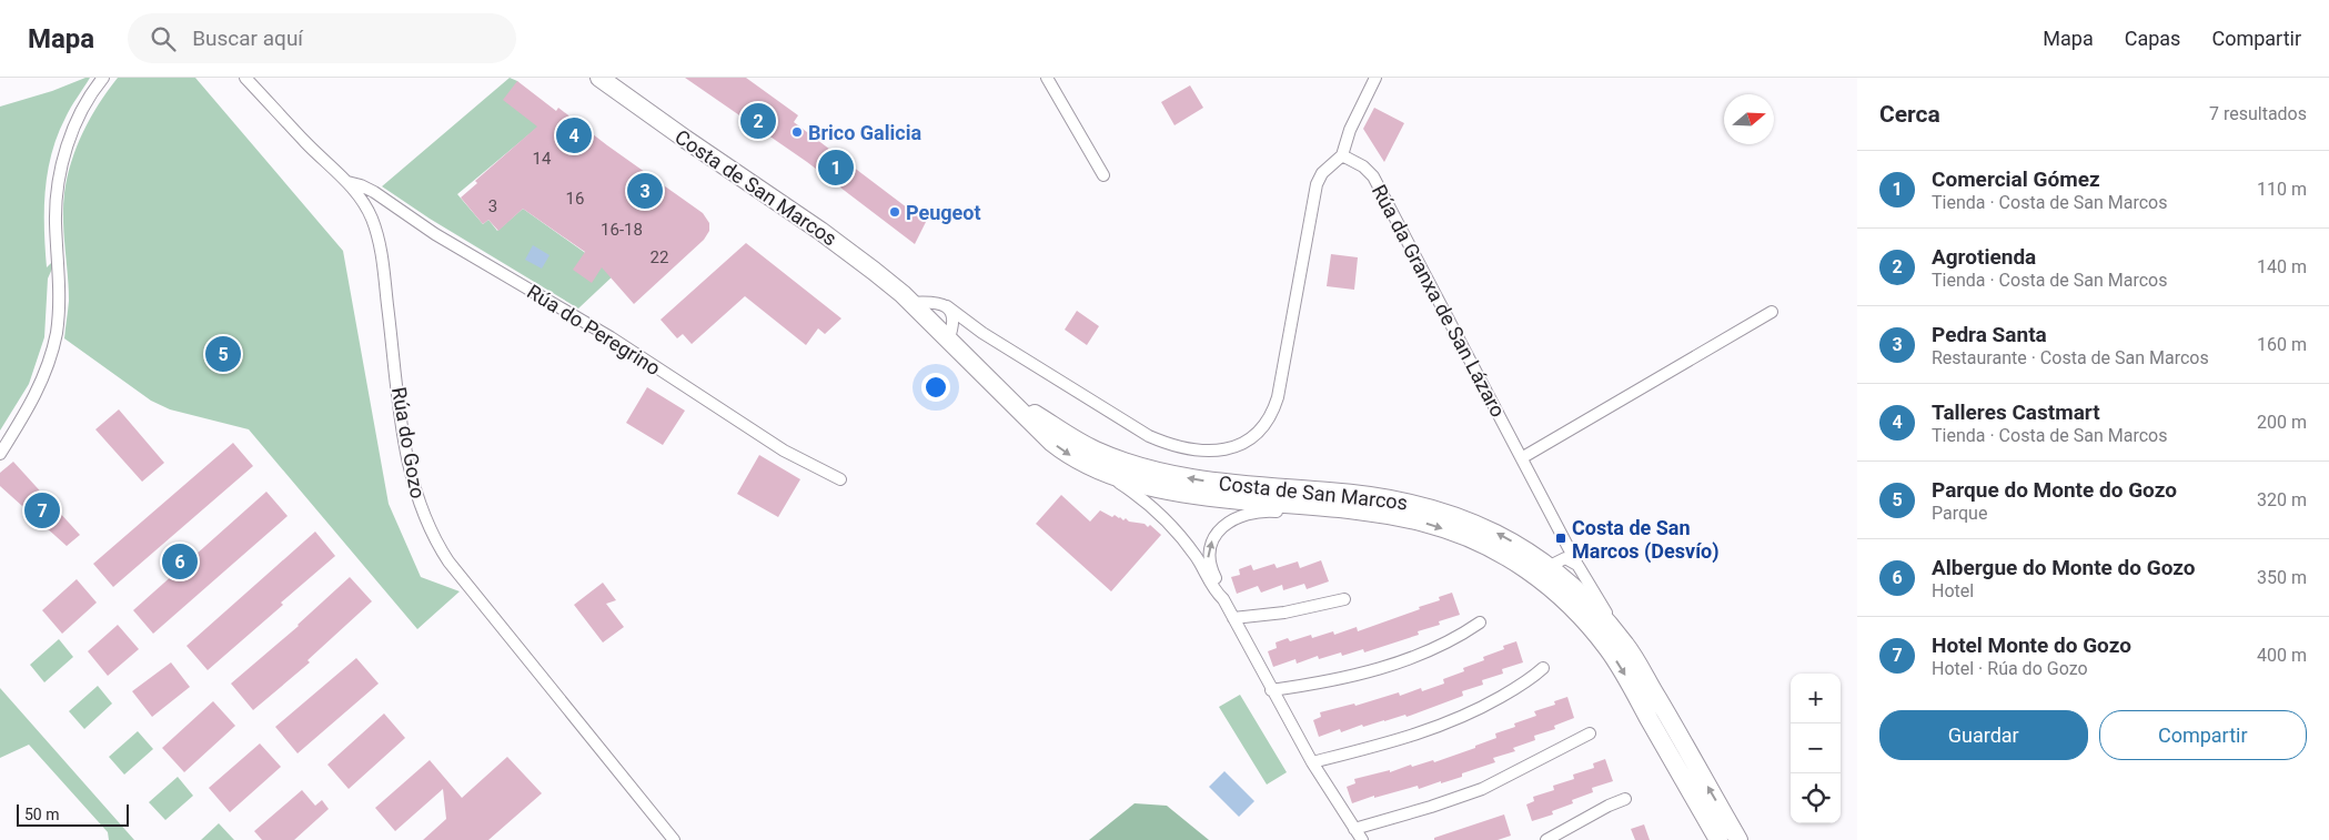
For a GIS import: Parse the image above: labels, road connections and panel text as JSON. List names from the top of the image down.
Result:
{
  "streets": {
    "main road": ["Costa de San Marcos"],
    "street": ["Rúa da Granxa de San Lázaro", "Rúa do Peregrino", "Rúa do Gozo"]
  },
  "crossings": [
    ["Costa de San Marcos", "Rúa da Granxa de San Lázaro"],
    ["Rúa do Peregrino", "Rúa do Gozo"]
  ],
  "places": {
    "other": ["Brico Galicia", "Peugeot"],
    "transit": ["Costa de San Marcos (Desvío)"]
  },
  "house_numbers": [
    "14",
    "16",
    "3",
    "16-18",
    "22"
  ],
  "scale_bar": "50 m",
  "north": "right",
  "page": {
    "header": "Mapa",
    "search": "Buscar aquí",
    "nav": ["Mapa", "Capas", "Compartir"],
    "heading": ["Cerca", "7 resultados"],
    "pins": [
      "2",
      "4",
      "1",
      "3",
      "5",
      "7",
      "6"
    ],
    "list": [
      {
        "mark": "1",
        "name": "Comercial Gómez",
        "note": "Tienda · Costa de San Marcos",
        "value": "110 m"
      },
      {
        "mark": "2",
        "name": "Agrotienda",
        "note": "Tienda · Costa de San Marcos",
        "value": "140 m"
      },
      {
        "mark": "3",
        "name": "Pedra Santa",
        "note": "Restaurante · Costa de San Marcos",
        "value": "160 m"
      },
      {
        "mark": "4",
        "name": "Talleres Castmart",
        "note": "Tienda · Costa de San Marcos",
        "value": "200 m"
      },
      {
        "mark": "5",
        "name": "Parque do Monte do Gozo",
        "note": "Parque",
        "value": "320 m"
      },
      {
        "mark": "6",
        "name": "Albergue do Monte do Gozo",
        "note": "Hotel",
        "value": "350 m"
      },
      {
        "mark": "7",
        "name": "Hotel Monte do Gozo",
        "note": "Hotel · Rúa do Gozo",
        "value": "400 m"
      }
    ],
    "map_buttons": ["+", "−"],
    "buttons": ["Guardar", "Compartir"],
    "scale": "50 m"
  }
}
